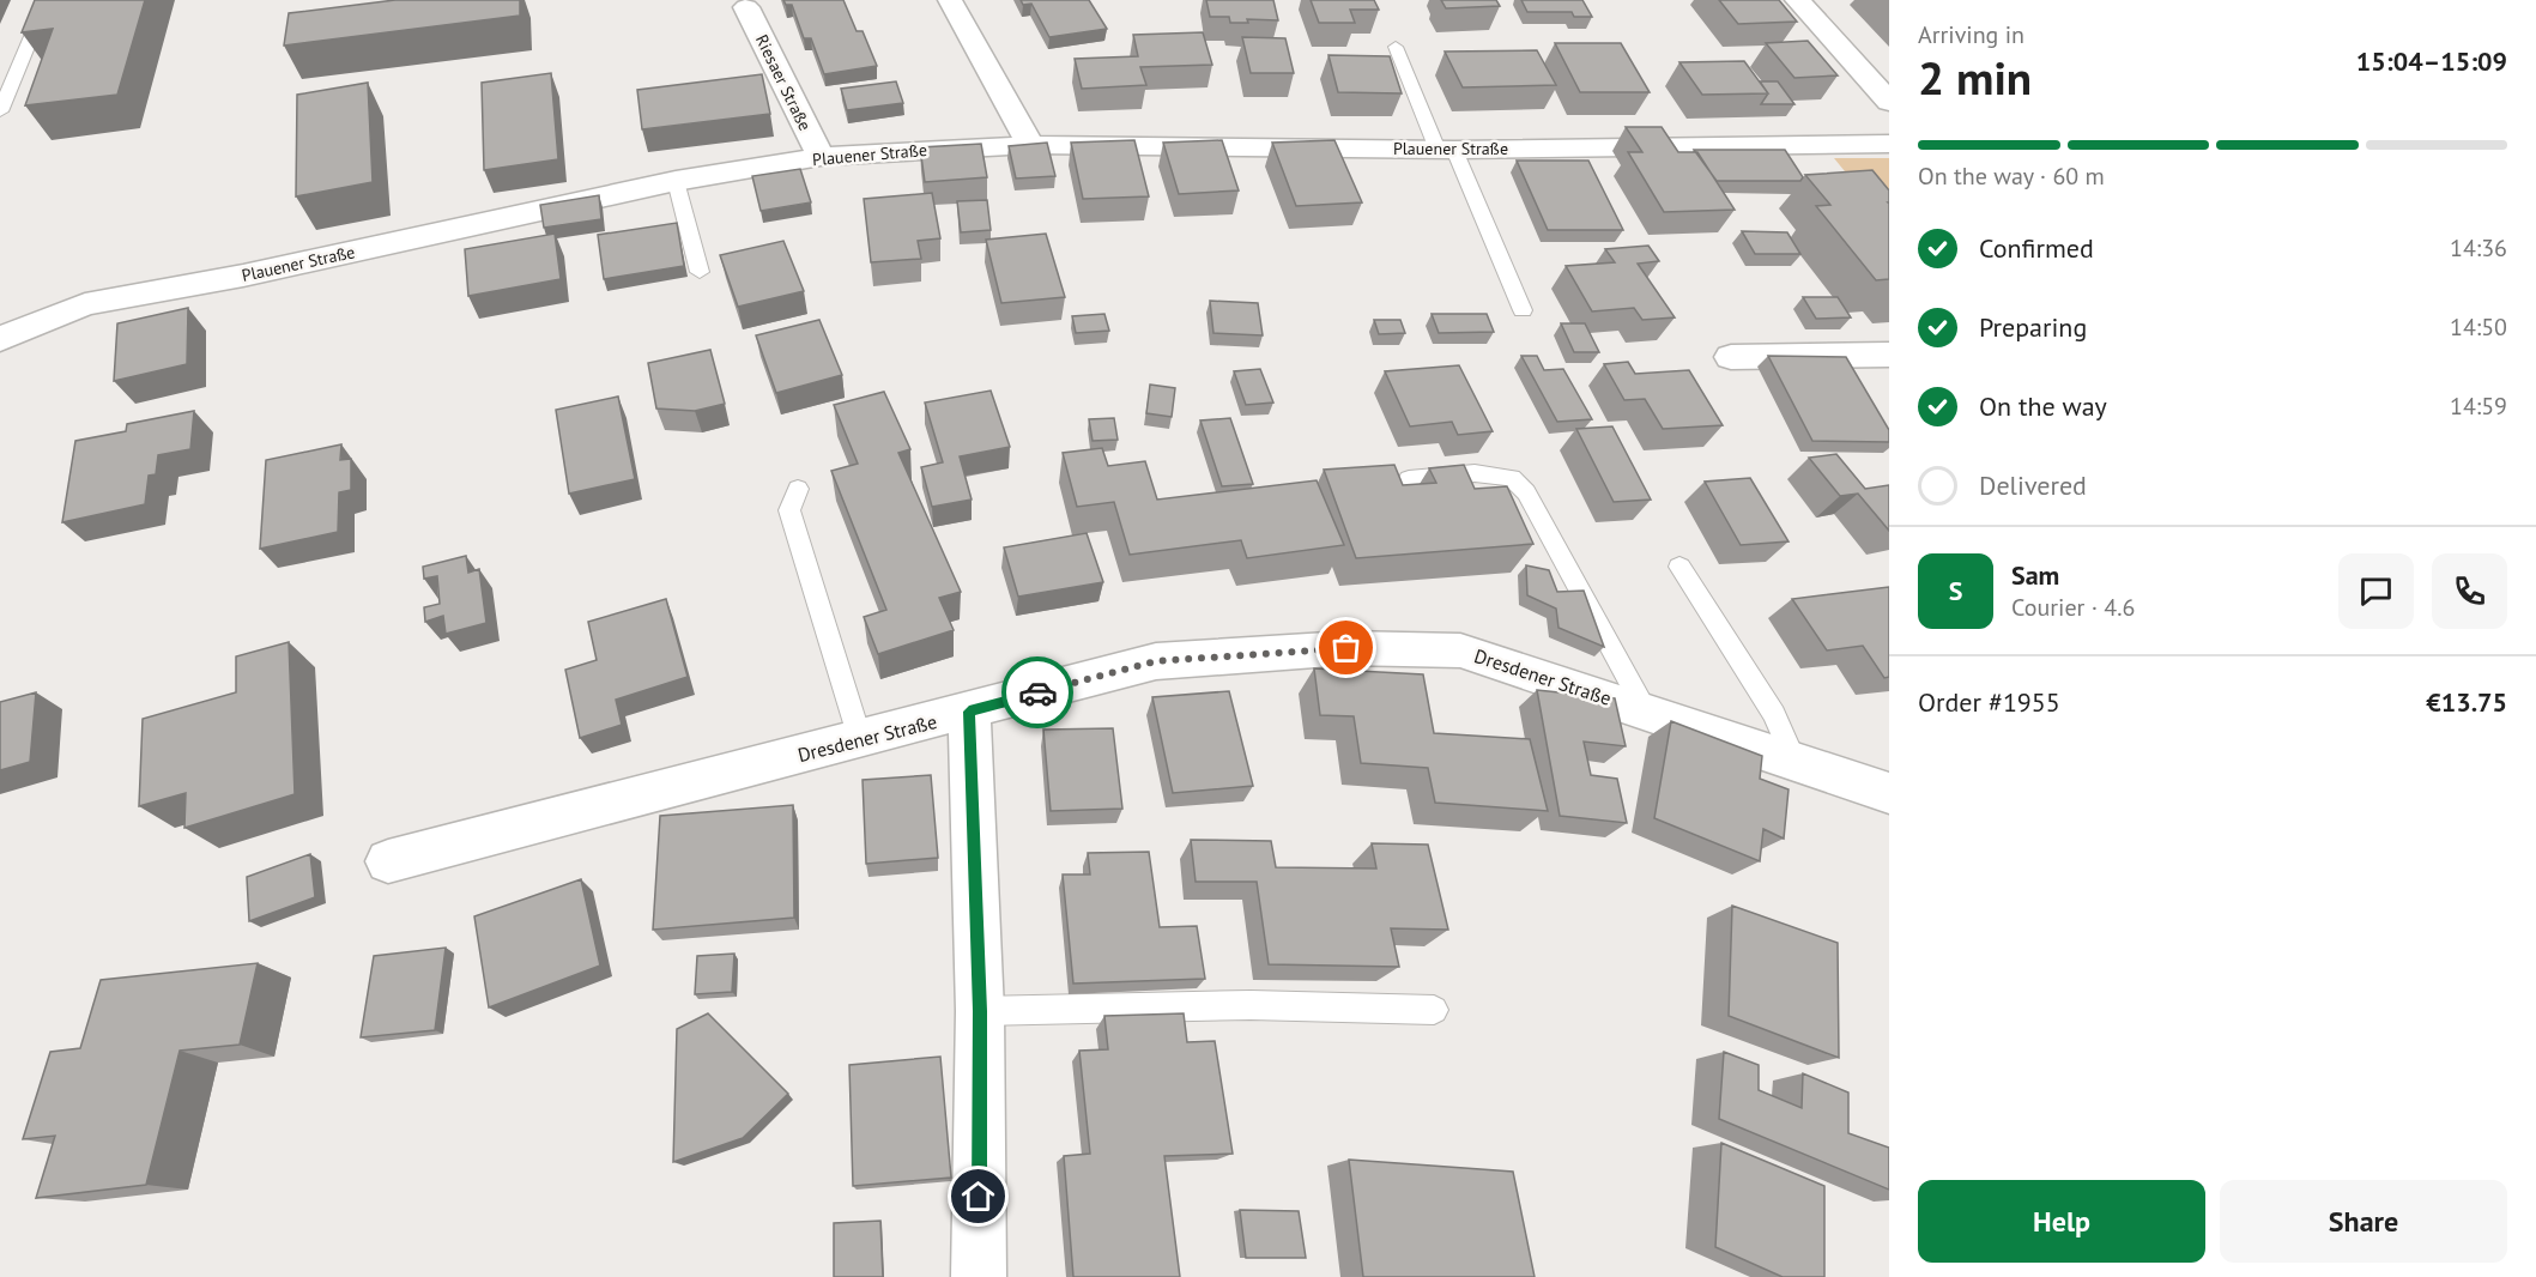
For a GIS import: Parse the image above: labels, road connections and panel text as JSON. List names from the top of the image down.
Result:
{
  "streets": {
    "street": ["Riesaer Straße", "Plauener Straße", "Dresdener Straße"]
  },
  "crossings": [
    ["Riesaer Straße", "Plauener Straße"]
  ],
  "page": {
    "heading": ["2 min", "Arriving in", "15:04–15:09"],
    "panel": [
      "Sam",
      "Courier · 4.6",
      "Order #1955",
      "€13.75"
    ],
    "bar": "On the way · 60 m",
    "list": [
      ["Confirmed", "14:36"],
      ["Preparing", "14:50"],
      ["On the way", "14:59"],
      "Delivered"
    ],
    "round": "S",
    "buttons": ["Help", "Share"]
  }
}
